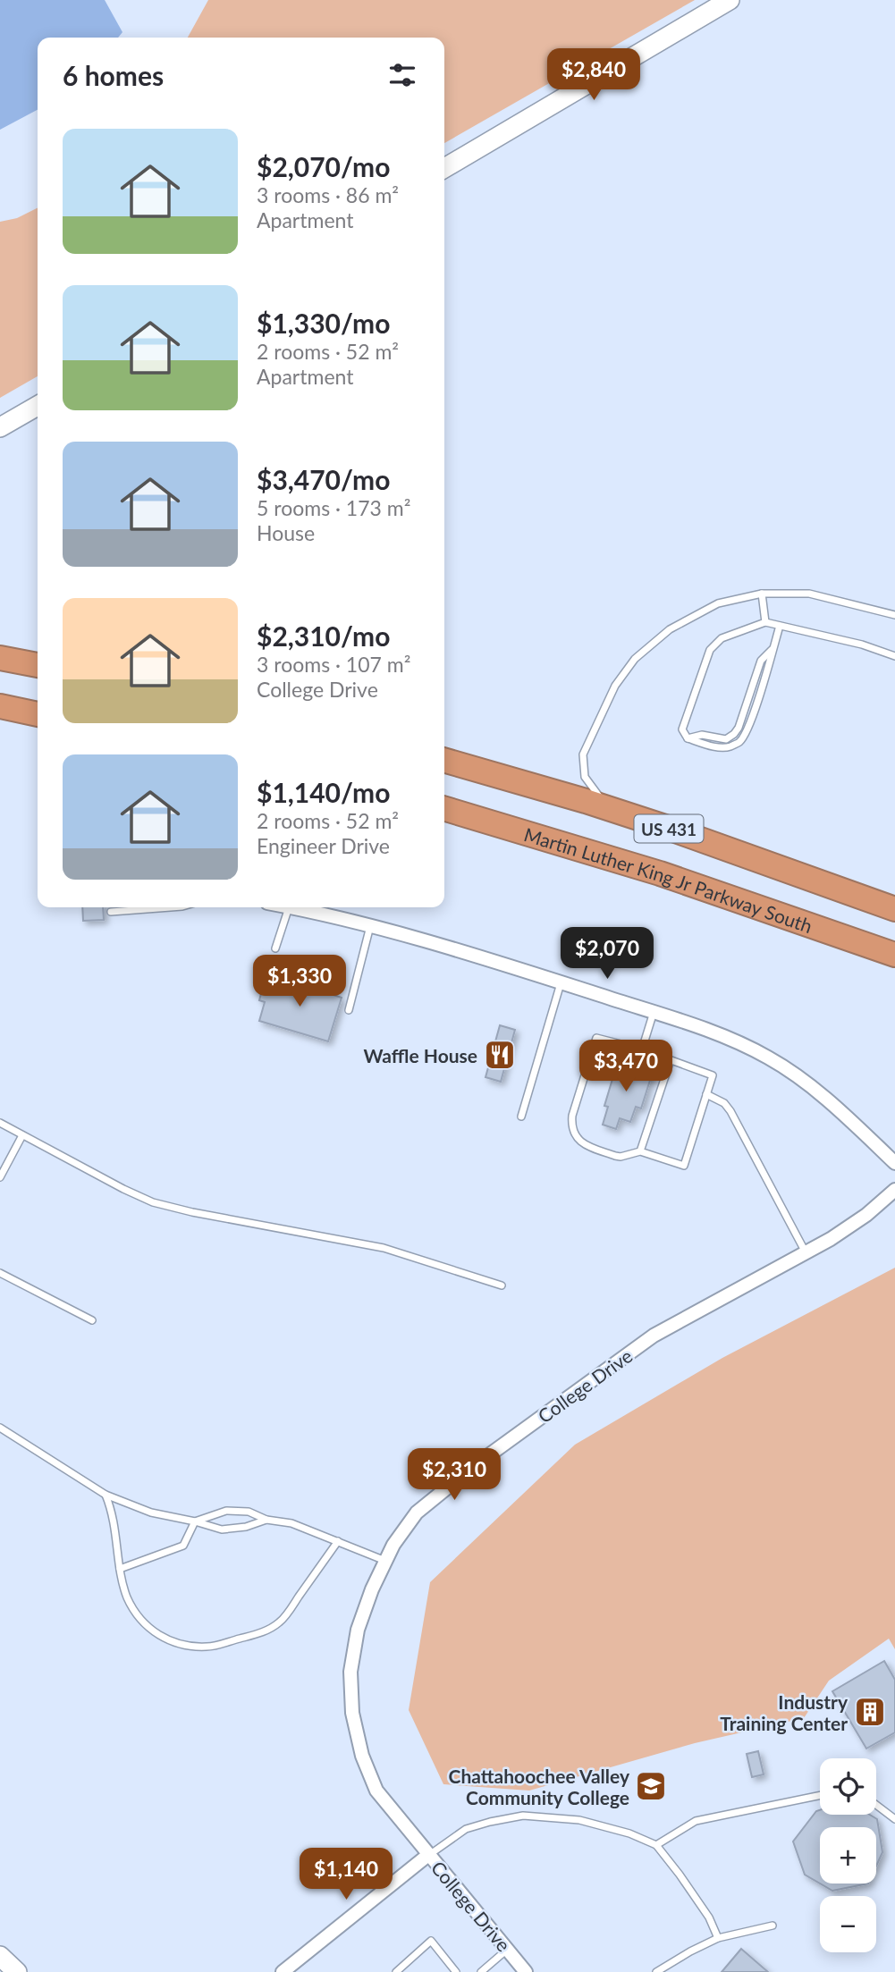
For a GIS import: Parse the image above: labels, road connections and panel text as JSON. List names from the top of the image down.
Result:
{
  "streets": {
    "highway": ["US 431", "Martin Luther King Jr Parkway South"],
    "street": ["College Drive"]
  },
  "places": {
    "restaurant": ["Waffle House"],
    "building": ["Industry Training Center"],
    "school or university": ["Chattahoochee Valley Community College"]
  },
  "page": {
    "heading": "6 homes",
    "price": [
      "$2,840",
      "$2,070",
      "$1,330",
      "$3,470",
      "$2,310",
      "$1,140"
    ],
    "list": [
      {
        "name": "$2,070/mo",
        "note": "3 rooms · 86 m² · Apartment"
      },
      {
        "name": "$1,330/mo",
        "note": "2 rooms · 52 m² · Apartment"
      },
      {
        "name": "$3,470/mo",
        "note": "5 rooms · 173 m² · House"
      },
      {
        "name": "$2,310/mo",
        "note": "3 rooms · 107 m² · College Drive"
      },
      {
        "name": "$1,140/mo",
        "note": "2 rooms · 52 m² · Engineer Drive"
      }
    ],
    "map_buttons": ["+", "−"]
  }
}
